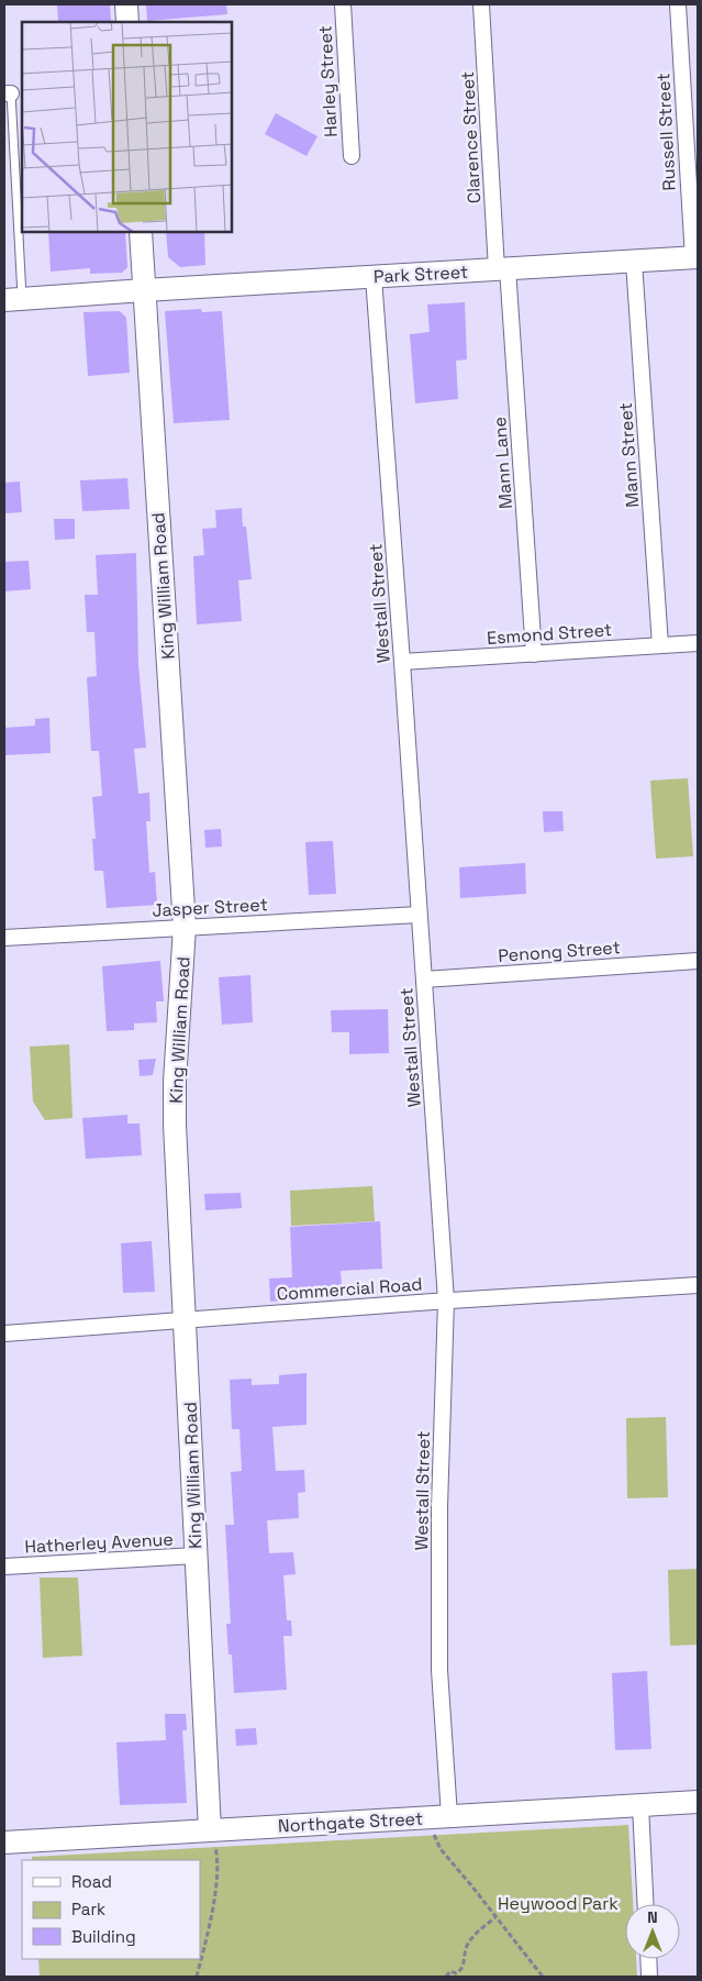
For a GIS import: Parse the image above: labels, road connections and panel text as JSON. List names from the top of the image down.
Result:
{
  "streets": {
    "main road": ["Park Street", "King William Road", "Northgate Street"],
    "street": [
      "Harley Street",
      "Russell Street",
      "Clarence Street",
      "Mann Street",
      "Mann Lane",
      "Westall Street",
      "Esmond Street",
      "Jasper Street",
      "Penong Street",
      "Commercial Road",
      "Hatherley Avenue"
    ]
  },
  "crossings": [
    ["Russell Street", "Park Street"],
    ["Clarence Street", "Park Street"],
    ["Clarence Street", "Mann Lane"],
    ["Park Street", "Mann Street"],
    ["Park Street", "Mann Lane"],
    ["Park Street", "King William Road"],
    ["Park Street", "Westall Street"],
    ["Mann Street", "Esmond Street"],
    ["Mann Lane", "Esmond Street"],
    ["King William Road", "Jasper Street"],
    ["King William Road", "Commercial Road"],
    ["King William Road", "Hatherley Avenue"],
    ["King William Road", "Northgate Street"],
    ["Westall Street", "Esmond Street"],
    ["Westall Street", "Jasper Street"],
    ["Westall Street", "Penong Street"],
    ["Westall Street", "Commercial Road"],
    ["Westall Street", "Northgate Street"]
  ],
  "parks": ["Heywood Park"],
  "legend": ["Road", "Park", "Building"],
  "north": "top"
}
